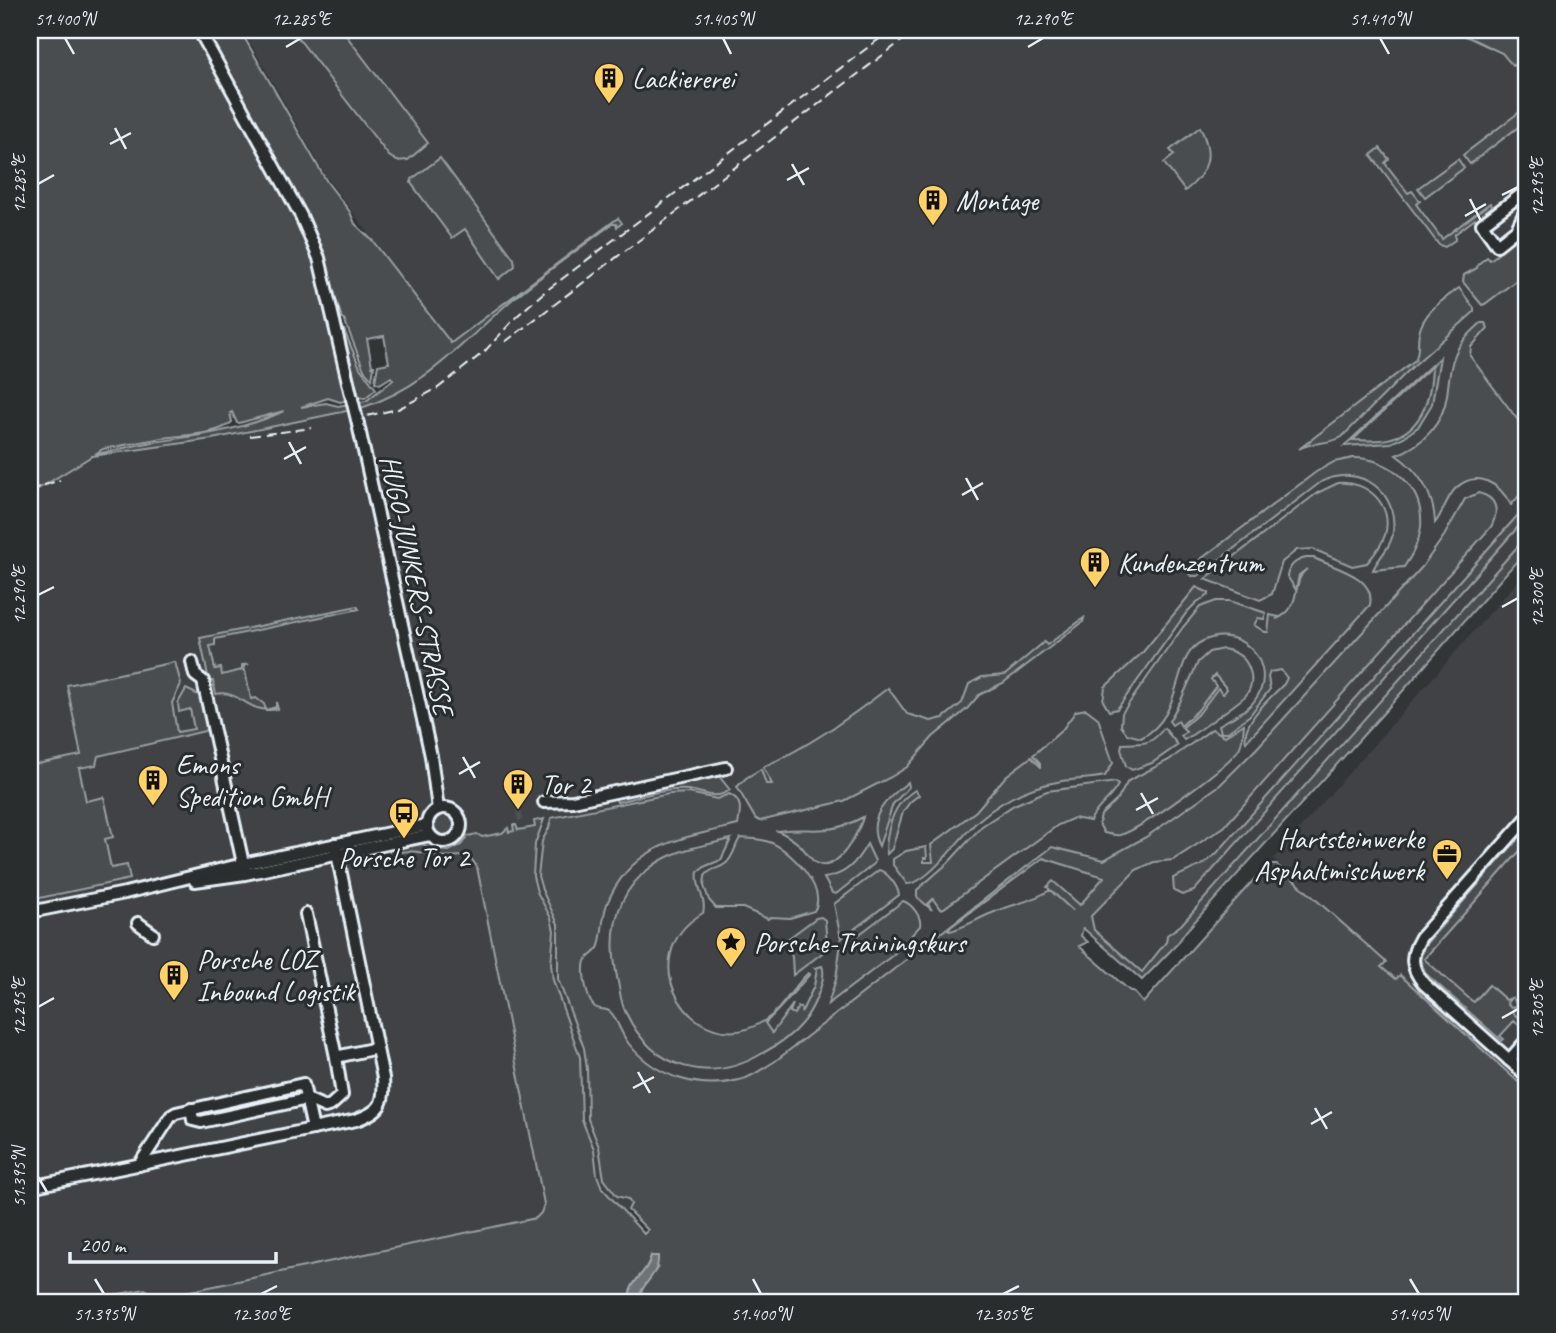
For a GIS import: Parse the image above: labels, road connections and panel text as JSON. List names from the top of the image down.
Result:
{
  "streets": {
    "street": ["HUGO-JUNKERS-STRASSE"]
  },
  "places": {
    "building": [
      "Lackiererei",
      "Montage",
      "Kundenzentrum",
      "Emons Spedition GmbH",
      "Tor 2",
      "Porsche LOZ Inbound Logistik"
    ],
    "bus stop": ["Porsche Tor 2"],
    "office": ["Hartsteinwerke Asphaltmischwerk"],
    "place": ["Porsche-Trainingskurs"]
  },
  "scale_bar": "200 m",
  "coordinates": [
    "51.400°N",
    "12.285°E",
    "51.405°N",
    "12.290°E",
    "51.410°N",
    "12.295°E",
    "12.300°E",
    "12.305°E",
    "51.395°N"
  ]
}
